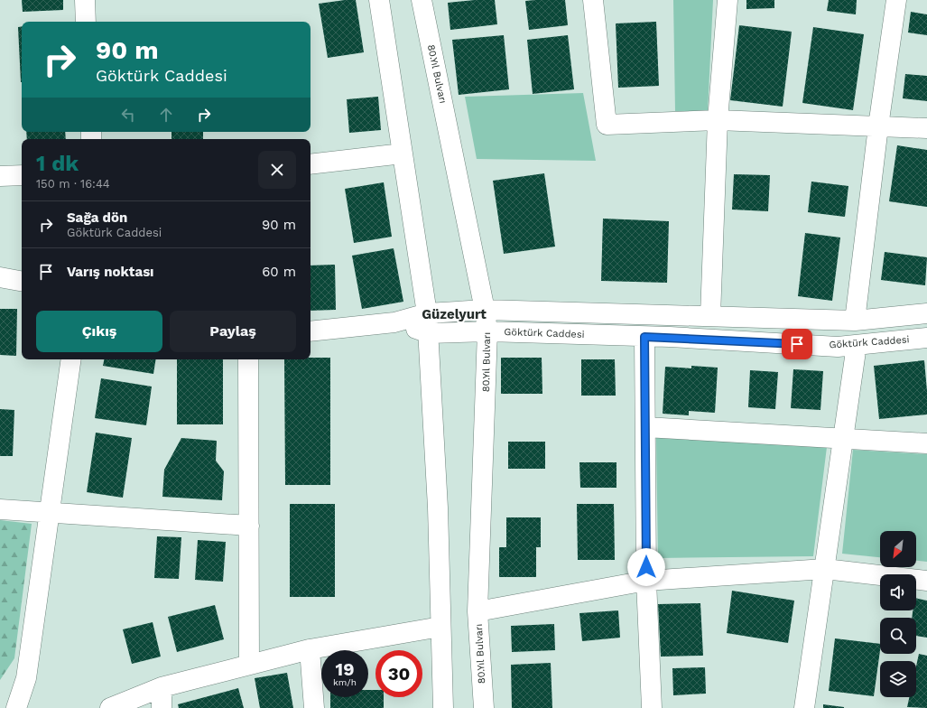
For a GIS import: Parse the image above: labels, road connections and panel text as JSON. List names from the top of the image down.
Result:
{
  "streets": {
    "street": ["80.Yıl Bulvarı", "Göktürk Caddesi"]
  },
  "crossings": [
    ["80.Yıl Bulvarı", "Göktürk Caddesi"]
  ],
  "districts": ["Güzelyurt"],
  "north": "bottom left",
  "page": {
    "turn": ["90 m", "Göktürk Caddesi"],
    "heading": ["1 dk", "150 m · 16:44"],
    "list": [
      {
        "name": "Sağa dön",
        "note": "Göktürk Caddesi",
        "value": "90 m"
      },
      {
        "name": "Varış noktası",
        "value": "60 m"
      }
    ],
    "buttons": ["Çıkış", "Paylaş"],
    "speed": "19 km/h",
    "limit": "30"
  }
}
